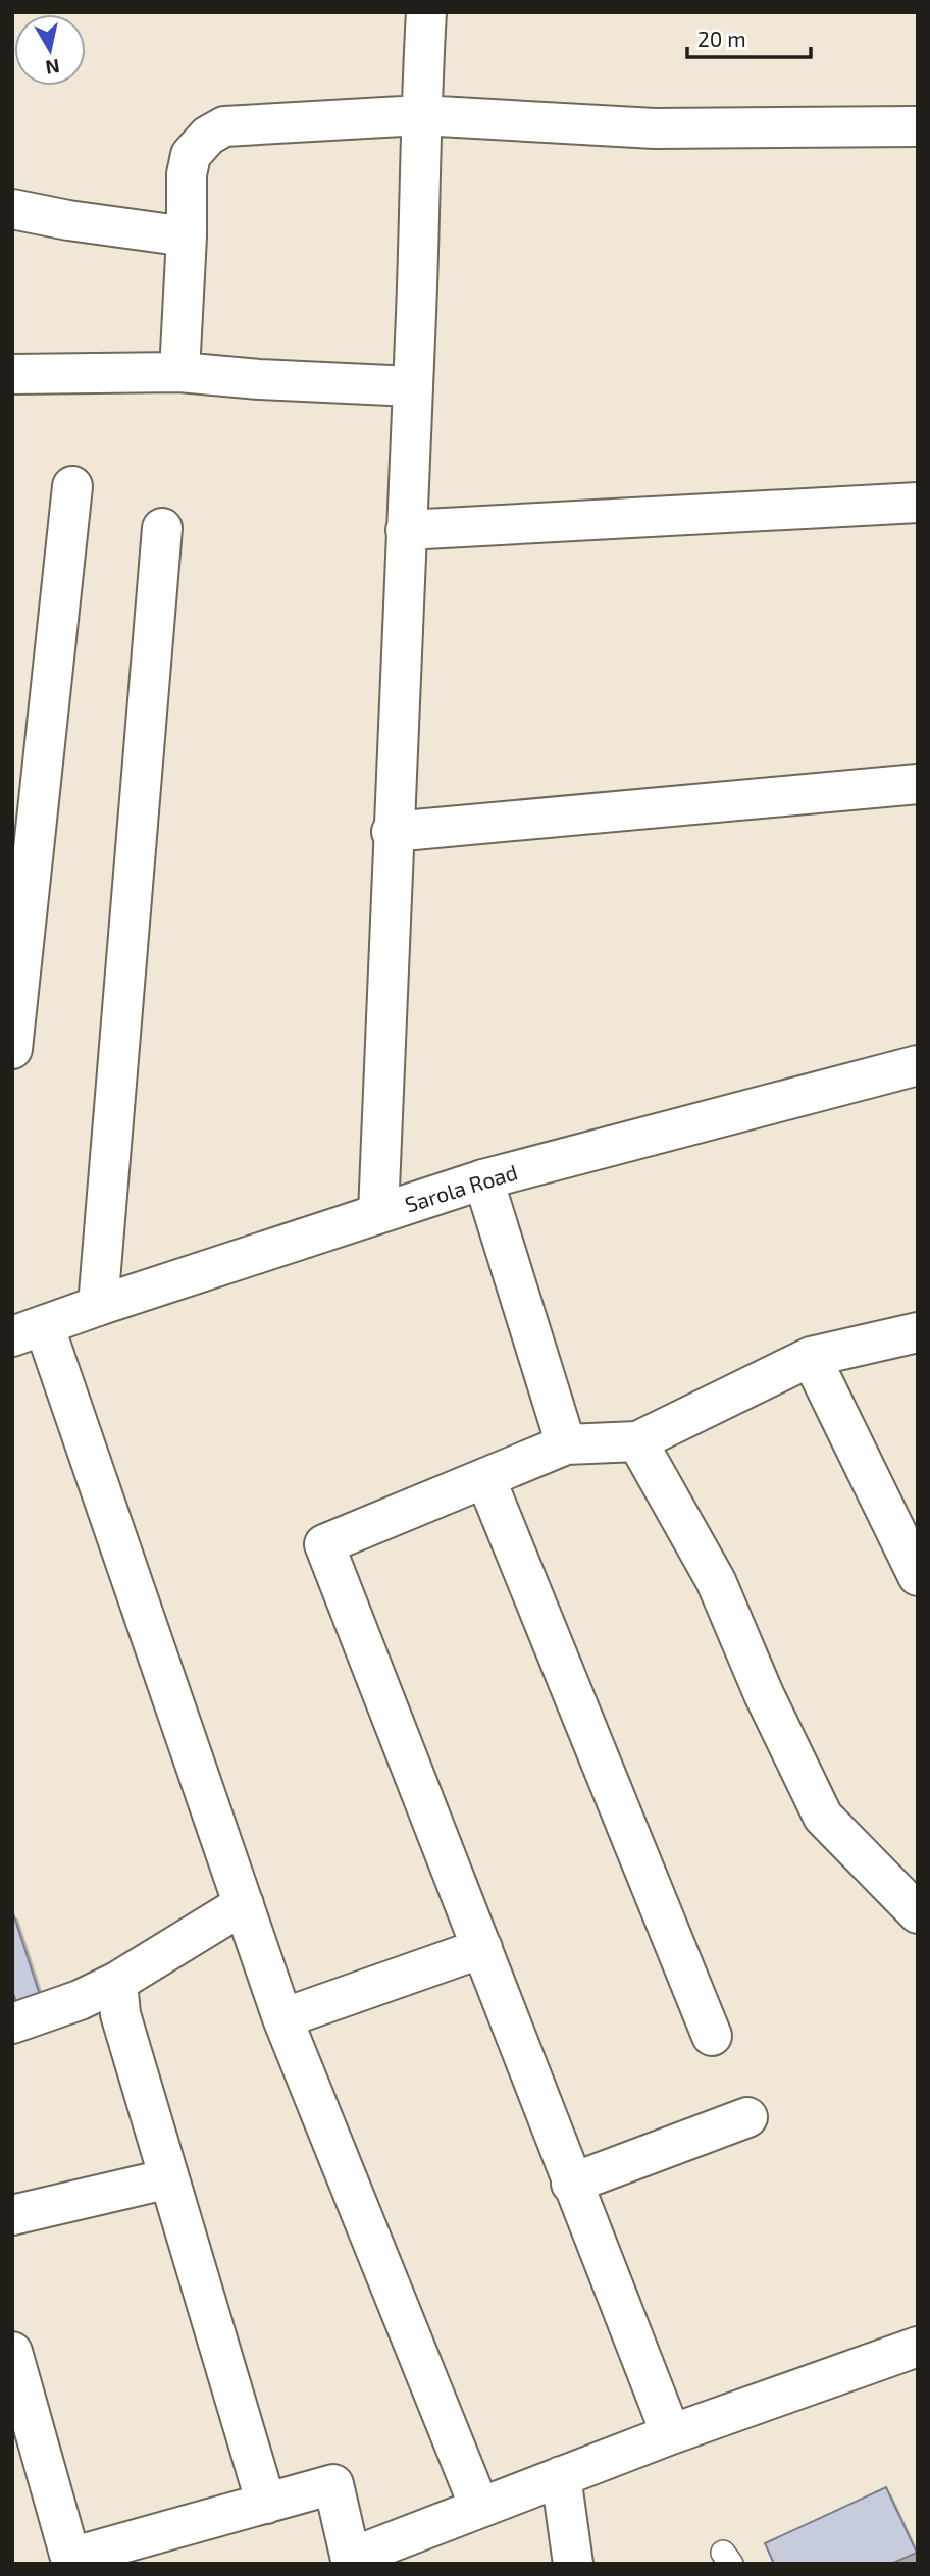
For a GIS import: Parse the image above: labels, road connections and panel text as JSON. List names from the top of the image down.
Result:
{
  "streets": {
    "street": ["Sarola Road"]
  },
  "scale_bar": "20 m",
  "north": "bottom"
}
